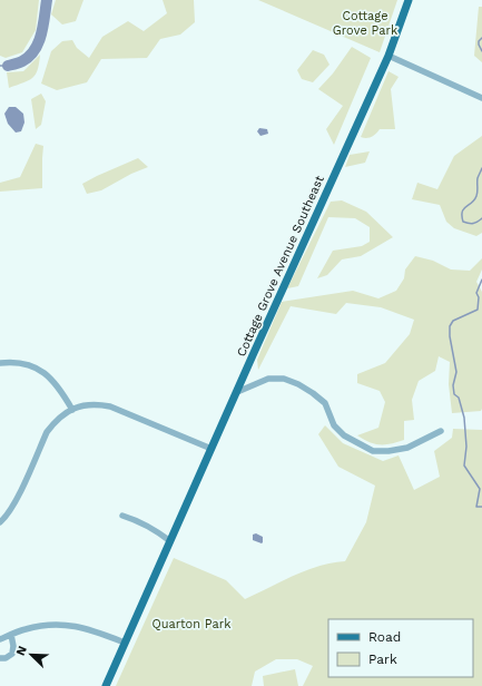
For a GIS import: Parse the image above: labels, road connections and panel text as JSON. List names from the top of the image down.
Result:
{
  "streets": {
    "main road": ["Cottage Grove Avenue Southeast"]
  },
  "parks": ["Cottage Grove Park", "Quarton Park"],
  "legend": ["Road", "Park"],
  "north": "top left"
}
